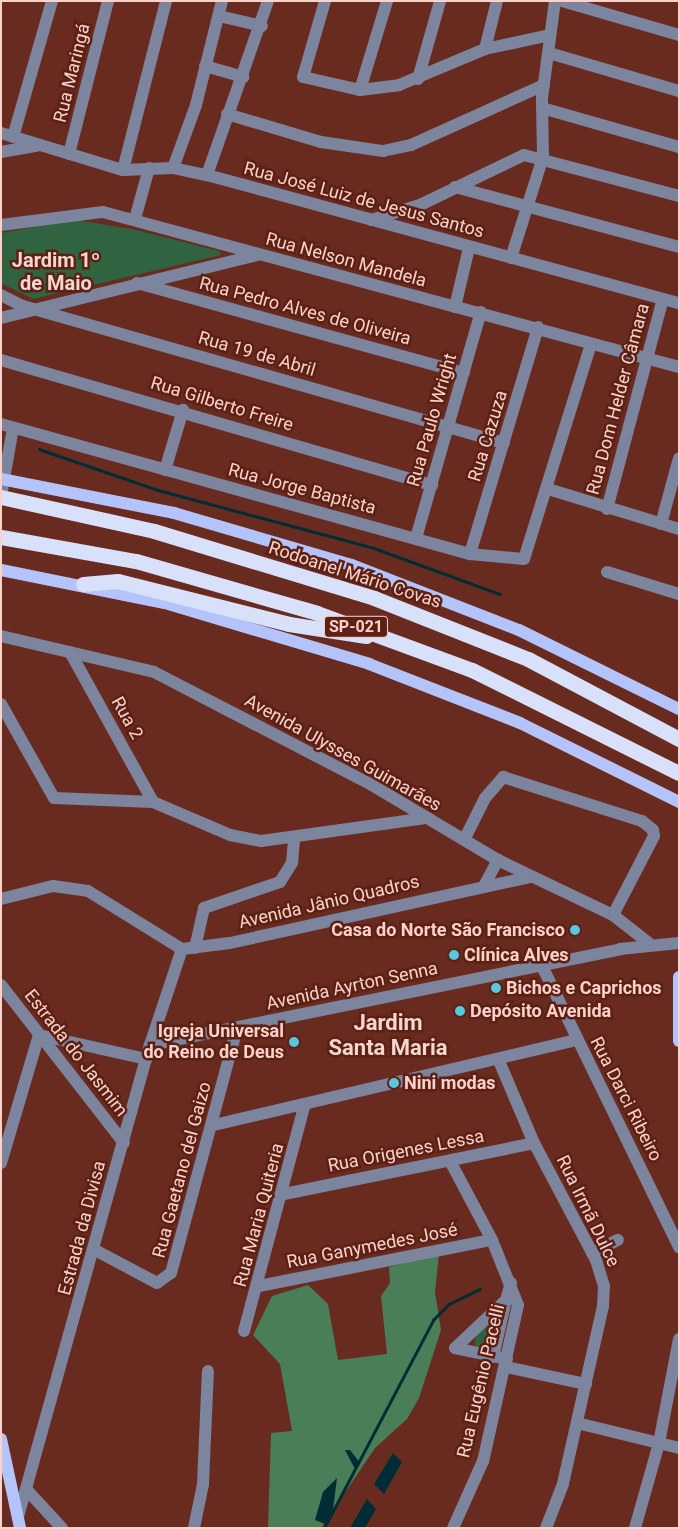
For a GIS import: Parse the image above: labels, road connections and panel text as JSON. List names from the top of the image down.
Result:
{
  "streets": {
    "highway": ["Rodoanel Mário Covas", "SP-021"],
    "street": [
      "Rua Maringá",
      "Rua José Luiz de Jesus Santos",
      "Rua Nelson Mandela",
      "Rua Pedro Alves de Oliveira",
      "Rua 19 de Abril",
      "Rua Dom Helder Câmara",
      "Rua Gilberto Freire",
      "Rua Paulo Wright",
      "Rua Cazuza",
      "Rua Jorge Baptista",
      "Rua 2",
      "Avenida Ulysses Guimarães",
      "Avenida Jânio Quadros",
      "Avenida Ayrton Senna",
      "Estrada do Jasmim",
      "Rua Darci Ribeiro",
      "Rua Origenes Lessa",
      "Rua Gaetano del Gaizo",
      "Rua Irmã Dulce",
      "Rua Maria Quiteria",
      "Estrada da Divisa",
      "Rua Ganymedes José",
      "Rua Eugênio Pacelli"
    ]
  },
  "crossings": [
    ["Rua Maringá", "Rua José Luiz de Jesus Santos"],
    ["Rua José Luiz de Jesus Santos", "Rua Dom Helder Câmara"],
    ["Rua Nelson Mandela", "Rua Dom Helder Câmara"],
    ["Rua Nelson Mandela", "Rua Paulo Wright"],
    ["Rua Nelson Mandela", "Rua Cazuza"],
    ["Rua Pedro Alves de Oliveira", "Rua Paulo Wright"],
    ["Rua 19 de Abril", "Rua Paulo Wright"],
    ["Rua 19 de Abril", "Rua Cazuza"],
    ["Rua Gilberto Freire", "Rua Paulo Wright"],
    ["Rua Paulo Wright", "Rua Jorge Baptista"],
    ["Rua Cazuza", "Rua Jorge Baptista"],
    ["Rua 2", "Avenida Ulysses Guimarães"],
    ["Avenida Ulysses Guimarães", "Avenida Jânio Quadros"],
    ["Avenida Ulysses Guimarães", "Avenida Ayrton Senna"],
    ["Avenida Jânio Quadros", "Estrada da Divisa"],
    ["Avenida Ayrton Senna", "Rua Darci Ribeiro"],
    ["Avenida Ayrton Senna", "Rua Gaetano del Gaizo"],
    ["Avenida Ayrton Senna", "Estrada da Divisa"],
    ["Estrada do Jasmim", "Estrada da Divisa"],
    ["Rua Origenes Lessa", "Rua Irmã Dulce"],
    ["Rua Origenes Lessa", "Rua Maria Quiteria"],
    ["Rua Origenes Lessa", "Rua Eugênio Pacelli"],
    ["Rua Gaetano del Gaizo", "Estrada da Divisa"],
    ["Rua Maria Quiteria", "Rua Ganymedes José"],
    ["Rua Ganymedes José", "Rua Eugênio Pacelli"]
  ],
  "districts": ["Jardim 1º de Maio", "Jardim Santa Maria"],
  "places": [
    "Casa do Norte São Francisco",
    "Clínica Alves",
    "Bichos e Caprichos",
    "Depósito Avenida",
    "Igreja Universal do Reino de Deus",
    "Nini modas"
  ]
}
